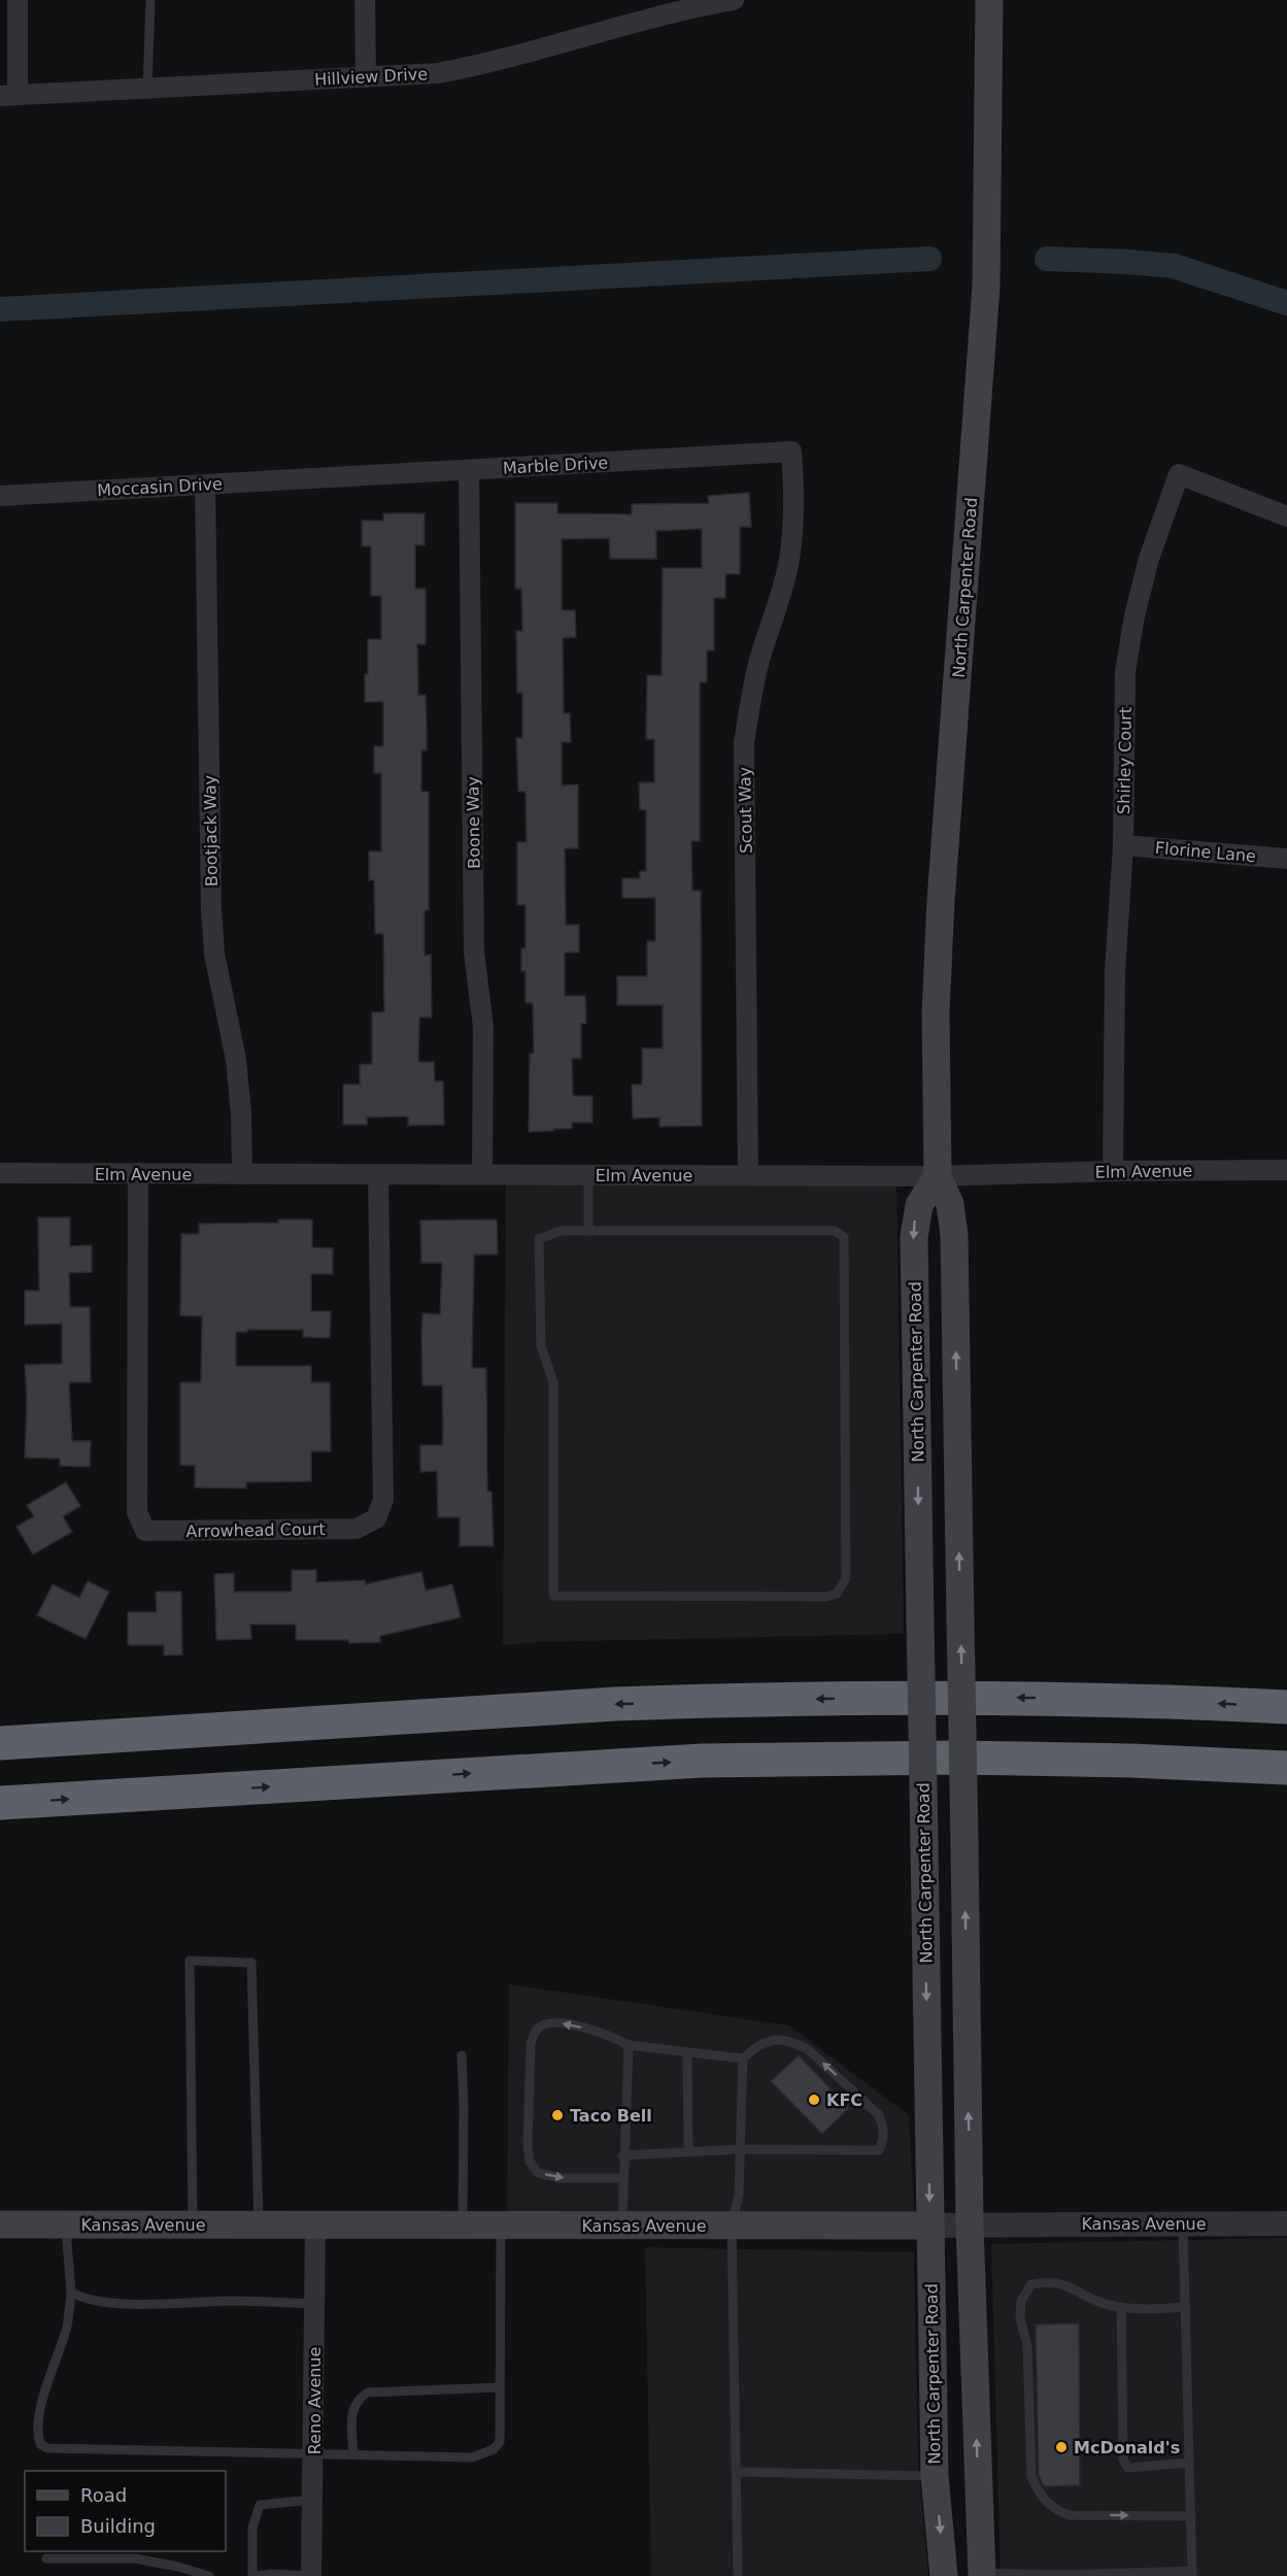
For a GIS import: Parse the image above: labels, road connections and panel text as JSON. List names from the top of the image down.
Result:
{
  "streets": {
    "main road": ["North Carpenter Road", "Kansas Avenue"],
    "street": [
      "Hillview Drive",
      "Marble Drive",
      "Moccasin Drive",
      "Shirley Court",
      "Scout Way",
      "Boone Way",
      "Bootjack Way",
      "Florine Lane",
      "Elm Avenue",
      "Arrowhead Court",
      "Reno Avenue"
    ]
  },
  "crossings": [
    ["Marble Drive", "Moccasin Drive"],
    ["Marble Drive", "Scout Way"],
    ["Marble Drive", "Boone Way"],
    ["Moccasin Drive", "Bootjack Way"],
    ["North Carpenter Road", "Elm Avenue"],
    ["North Carpenter Road", "Kansas Avenue"],
    ["Shirley Court", "Florine Lane"],
    ["Shirley Court", "Elm Avenue"],
    ["Scout Way", "Elm Avenue"],
    ["Boone Way", "Elm Avenue"],
    ["Bootjack Way", "Elm Avenue"],
    ["Elm Avenue", "Arrowhead Court"],
    ["Kansas Avenue", "Reno Avenue"]
  ],
  "places": ["KFC", "Taco Bell", "McDonald's"],
  "legend": ["Road", "Building"]
}
